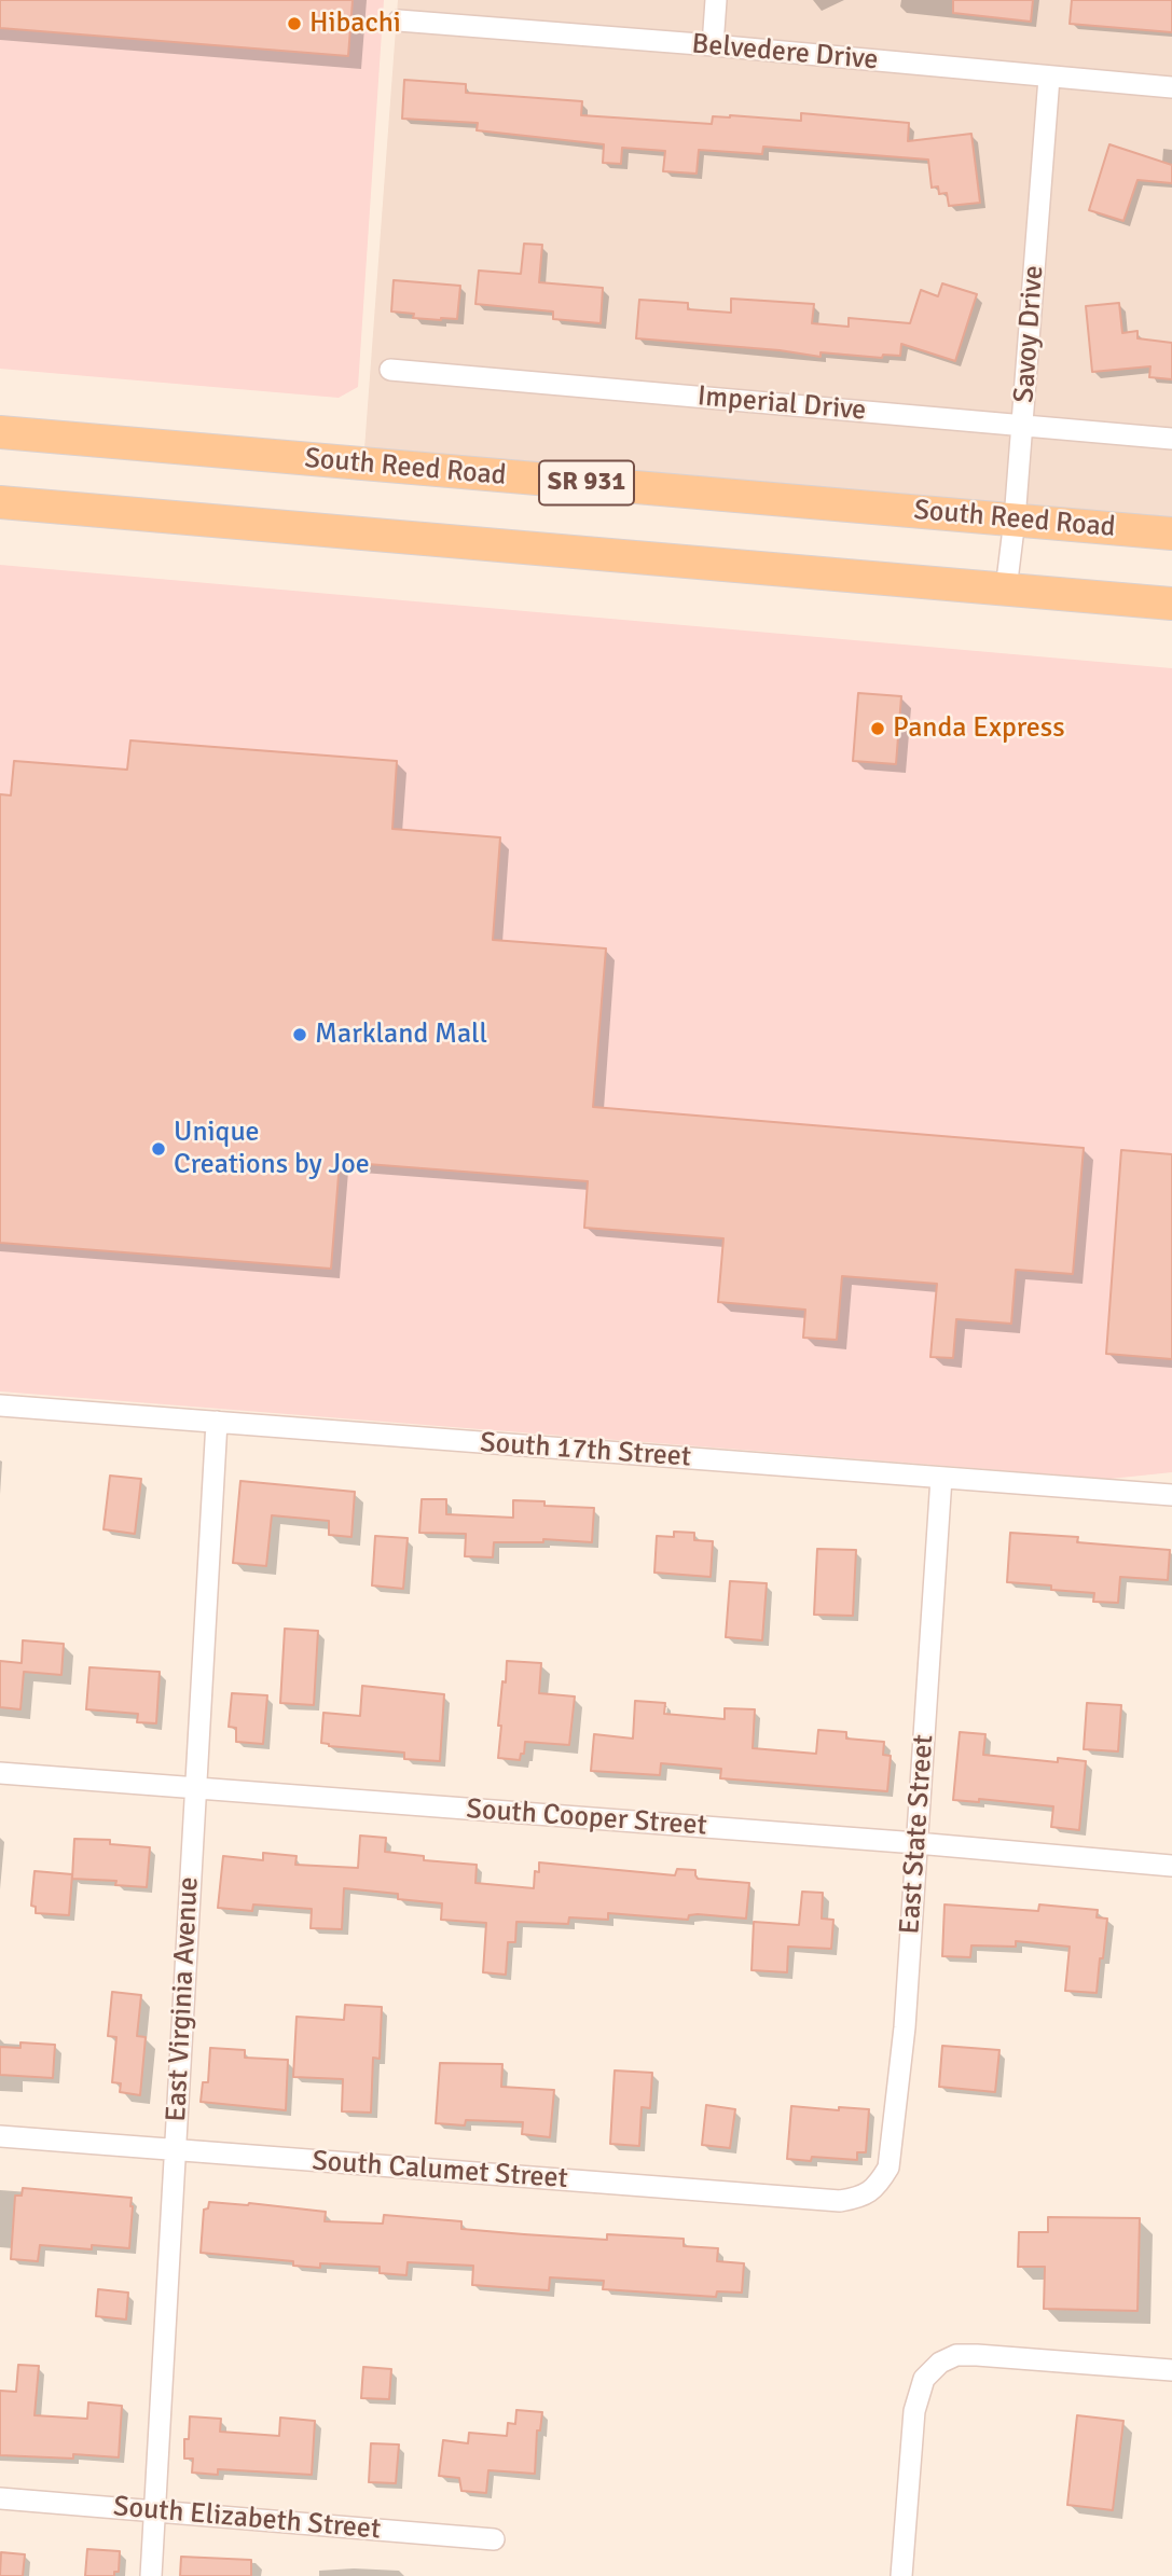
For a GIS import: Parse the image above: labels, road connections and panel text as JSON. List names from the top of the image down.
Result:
{
  "streets": {
    "main road": ["South Reed Road", "SR 931"],
    "street": [
      "Belvedere Drive",
      "Savoy Drive",
      "Imperial Drive",
      "South 17th Street",
      "South Cooper Street",
      "East State Street",
      "East Virginia Avenue",
      "South Calumet Street",
      "South Elizabeth Street"
    ]
  },
  "crossings": [
    ["Belvedere Drive", "Savoy Drive"],
    ["Savoy Drive", "Imperial Drive"],
    ["Savoy Drive", "South Reed Road"],
    ["South 17th Street", "East State Street"],
    ["South 17th Street", "East Virginia Avenue"],
    ["South Cooper Street", "East State Street"],
    ["South Cooper Street", "East Virginia Avenue"],
    ["East State Street", "South Calumet Street"],
    ["East Virginia Avenue", "South Calumet Street"],
    ["East Virginia Avenue", "South Elizabeth Street"]
  ],
  "places": [
    "Hibachi",
    "Panda Express",
    "Markland Mall",
    "Unique Creations by Joe"
  ]
}
